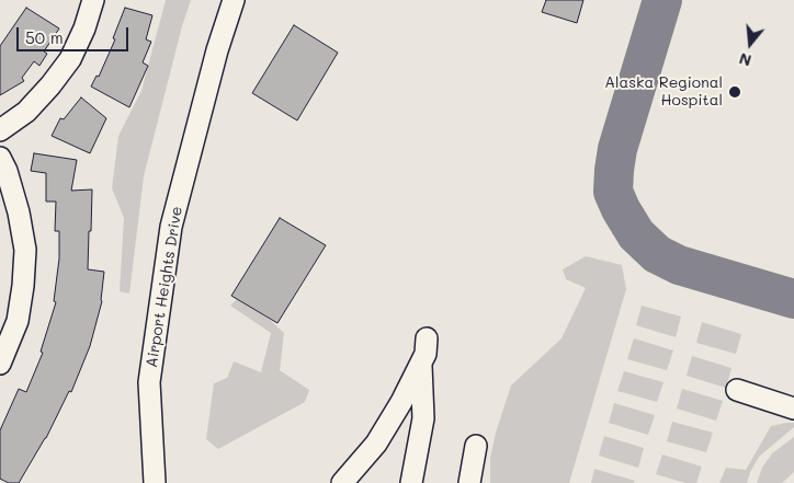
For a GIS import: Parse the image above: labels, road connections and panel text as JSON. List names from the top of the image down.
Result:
{
  "streets": {
    "street": ["Airport Heights Drive"]
  },
  "places": ["Alaska Regional Hospital"],
  "scale_bar": "50 m",
  "north": "bottom"
}
